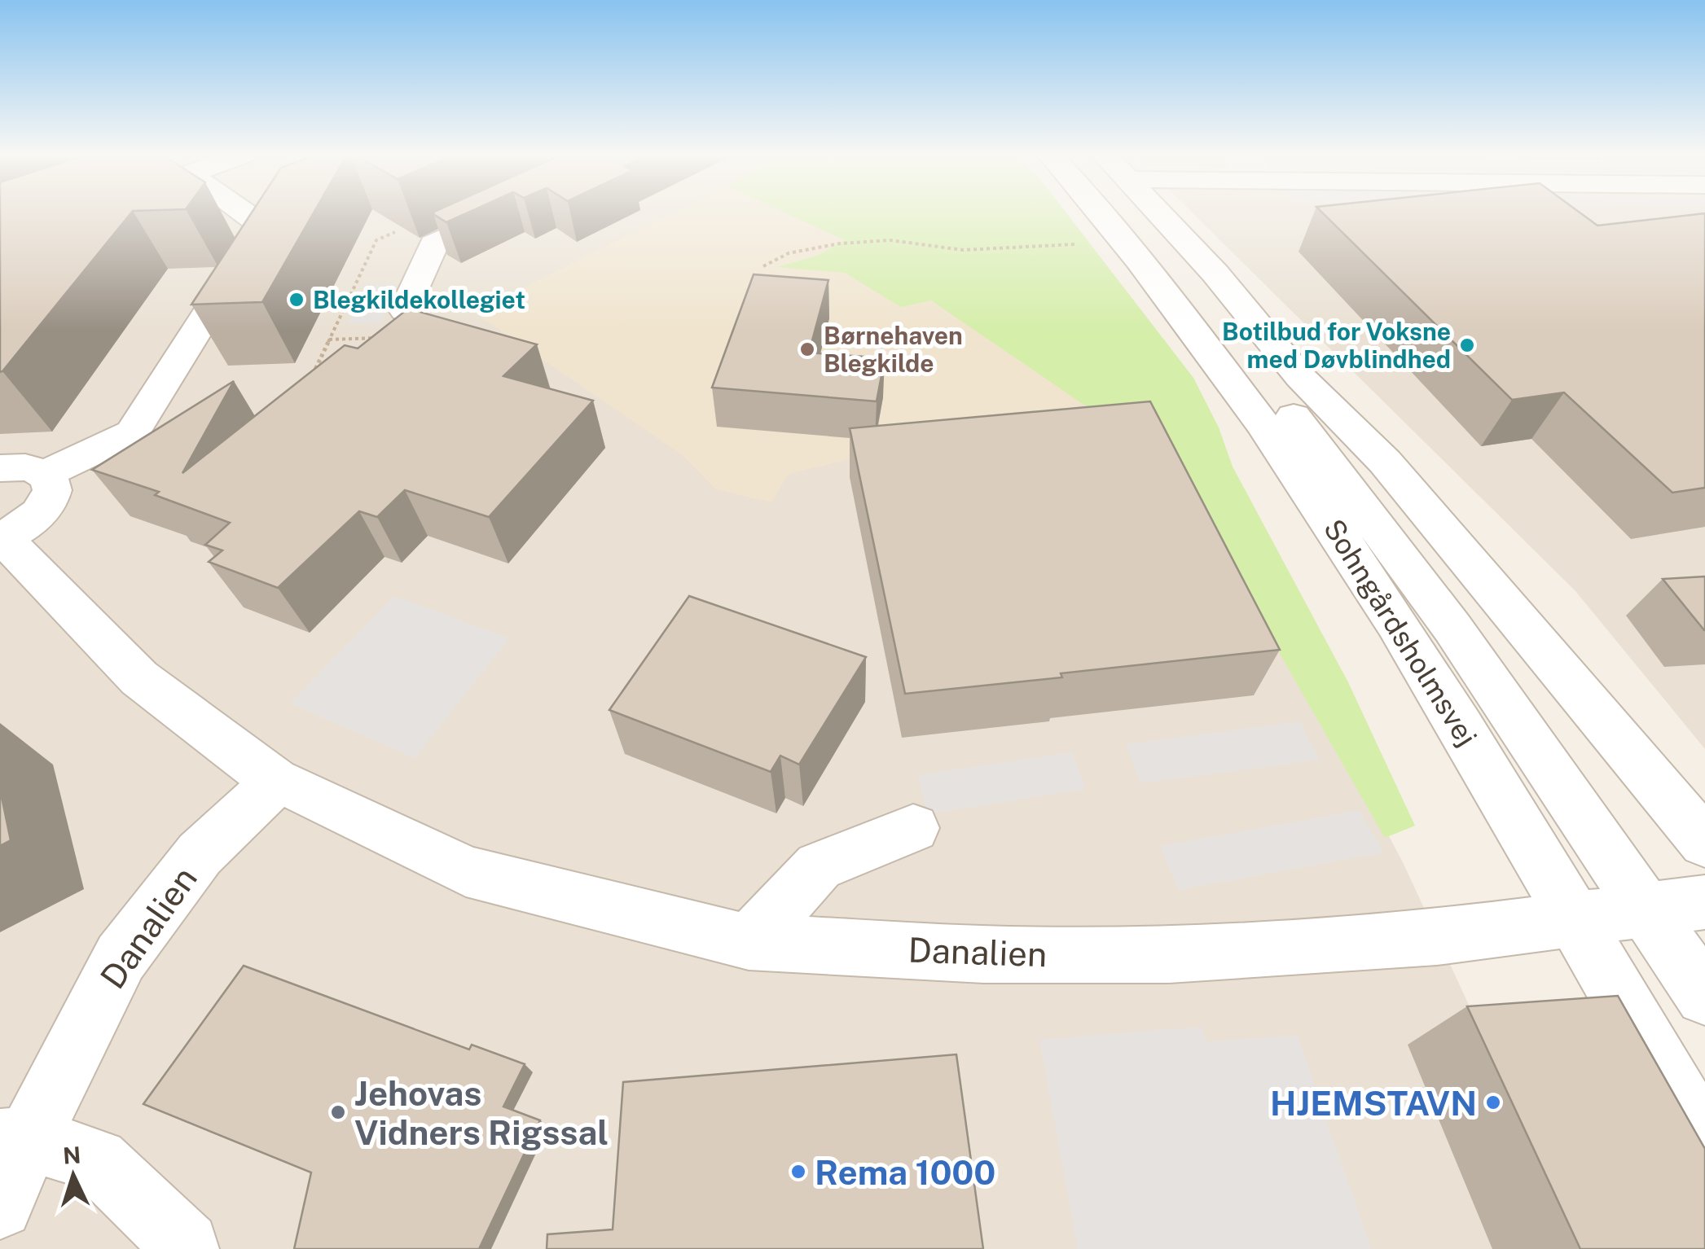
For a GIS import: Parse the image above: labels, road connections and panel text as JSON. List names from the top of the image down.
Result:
{
  "streets": {
    "street": ["Sohngårdsholmsvej", "Danalien"]
  },
  "crossings": [
    ["Sohngårdsholmsvej", "Danalien"]
  ],
  "places": [
    "Blegkildekollegiet",
    "Botilbud for Voksne med Døvblindhed",
    "Børnehaven Blegkilde",
    "HJEMSTAVN",
    "Jehovas Vidners Rigssal",
    "Rema 1000"
  ],
  "north": "top"
}
